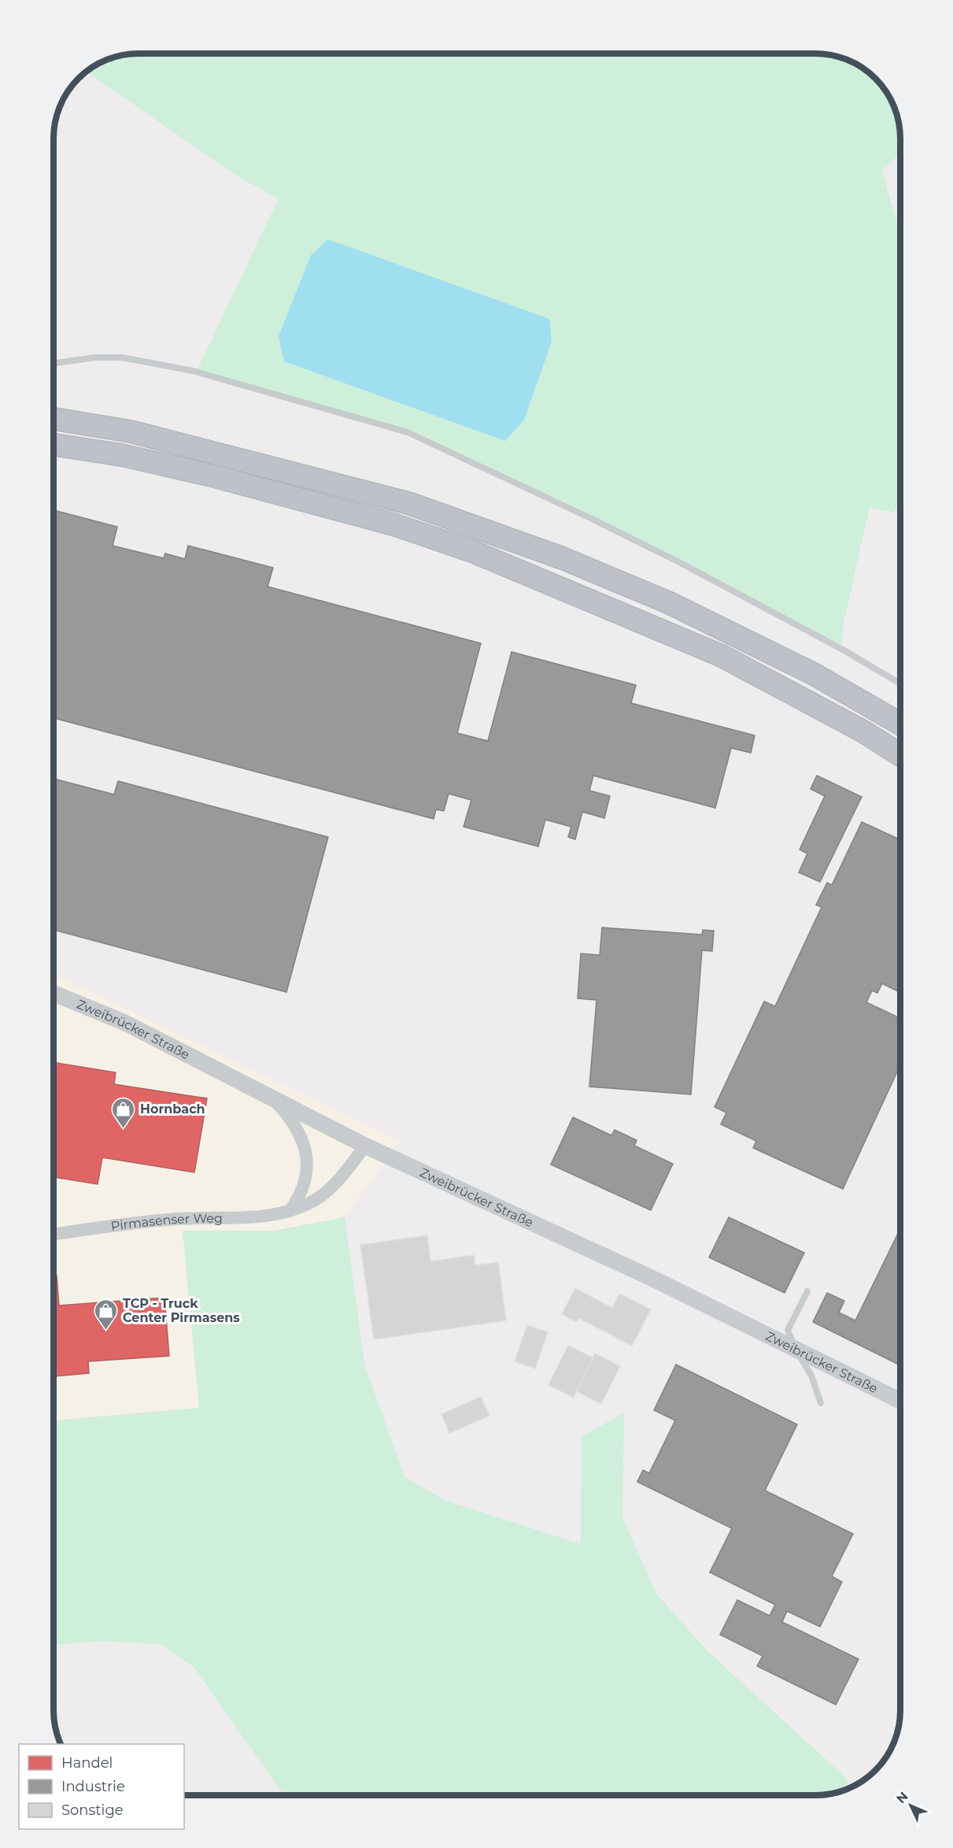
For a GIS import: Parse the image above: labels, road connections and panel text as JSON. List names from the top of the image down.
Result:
{
  "streets": {
    "street": ["Zweibrücker Straße", "Pirmasenser Weg"]
  },
  "crossings": [
    ["Zweibrücker Straße", "Pirmasenser Weg"]
  ],
  "places": {
    "shop": ["Hornbach", "TCP - Truck Center Pirmasens"]
  },
  "legend": ["Handel", "Industrie", "Sonstige"],
  "north": "top left"
}
